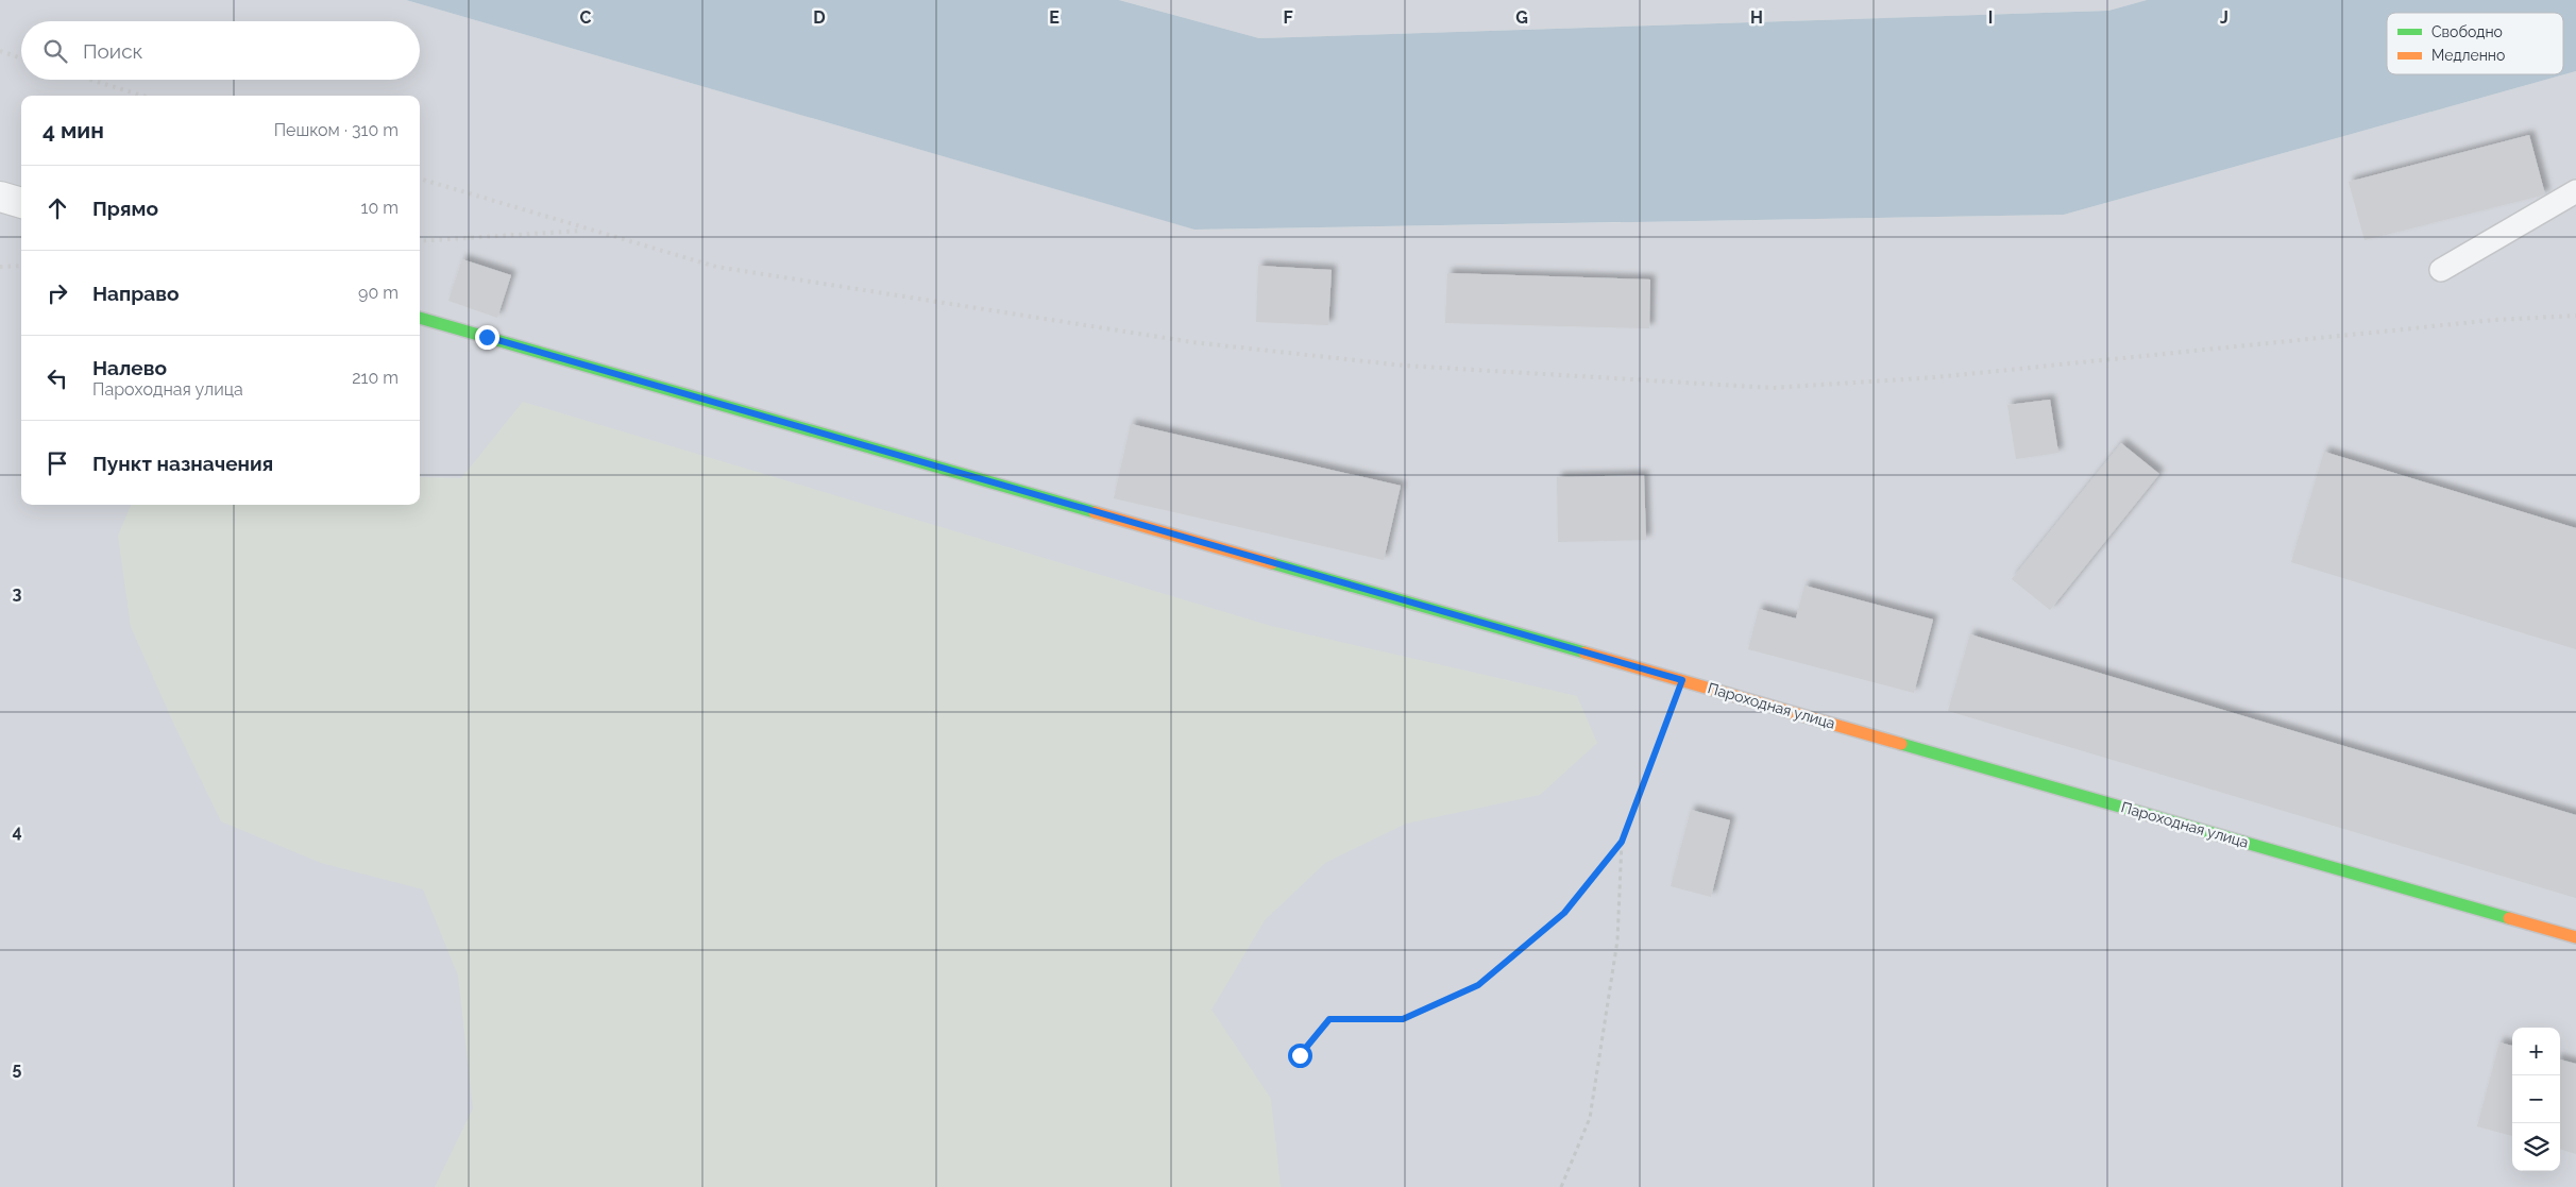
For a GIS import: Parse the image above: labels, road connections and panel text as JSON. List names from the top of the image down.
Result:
{
  "streets": {
    "street": ["Пароходная улица"]
  },
  "legend": ["Свободно", "Медленно"],
  "page": {
    "search": "Поиск",
    "heading": ["4 мин", "Пешком · 310 m"],
    "list": [
      ["Прямо", "10 m"],
      ["Направо", "90 m"],
      ["Налево", "Пароходная улица", "210 m"],
      "Пункт назначения"
    ],
    "map_buttons": ["+", "−"]
  },
  "grid": {
    "columns": [
      "C",
      "D",
      "E",
      "F",
      "G",
      "H",
      "I",
      "J"
    ],
    "rows": ["3", "4", "5"]
  }
}
